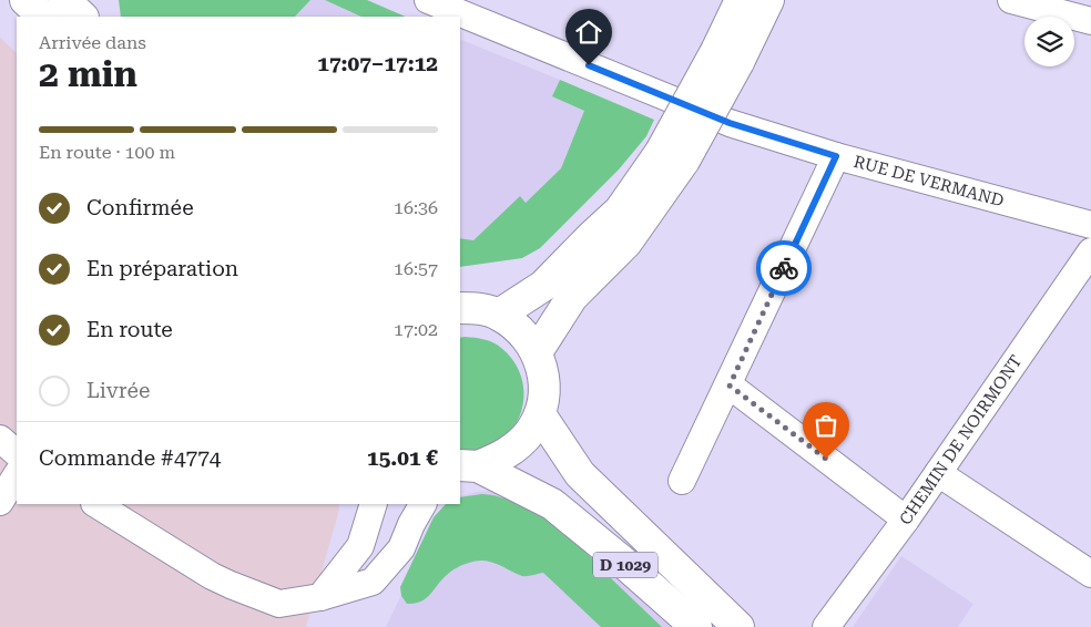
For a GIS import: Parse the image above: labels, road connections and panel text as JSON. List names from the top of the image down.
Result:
{
  "streets": {
    "main road": ["D 1029"],
    "street": ["RUE DE VERMAND", "CHEMIN DE NOIRMONT"]
  },
  "page": {
    "heading": ["2 min", "Arrivée dans", "17:07–17:12"],
    "panel": ["Commande #4774", "15.01 €"],
    "bar": "En route · 100 m",
    "list": [
      ["Confirmée", "16:36"],
      ["En préparation", "16:57"],
      ["En route", "17:02"],
      "Livrée"
    ]
  }
}
